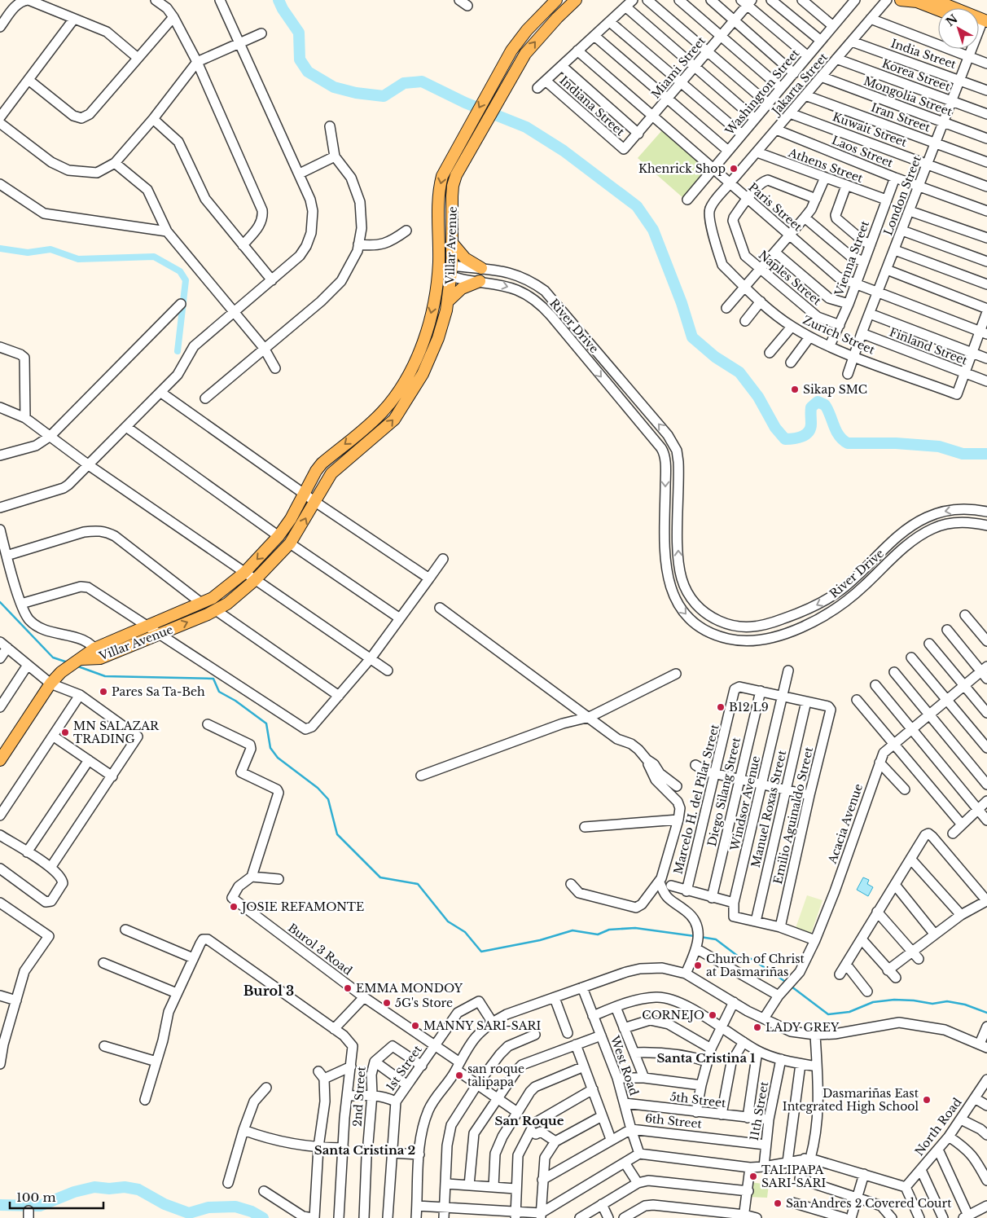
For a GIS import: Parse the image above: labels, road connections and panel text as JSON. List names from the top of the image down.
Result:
{
  "streets": {
    "main road": ["Villar Avenue"],
    "street": [
      "India Street",
      "Miami Street",
      "Korea Street",
      "Jakarta Street",
      "Washington Street",
      "Mongolia Street",
      "Indiana Street",
      "Iran Street",
      "Kuwait Street",
      "Laos Street",
      "Athens Street",
      "London Street",
      "Paris Street",
      "Vienna Street",
      "Naples Street",
      "River Drive",
      "Zurich Street",
      "Finland Street",
      "Diego Silang Street",
      "Marcelo H. del Pilar Street",
      "Windsor Avenue",
      "Manuel Roxas Street",
      "Emilio Aguinaldo Street",
      "Acacia Avenue",
      "Burol 3 Road",
      "West Road",
      "1st Street",
      "2nd Street",
      "5th Street",
      "11th Street",
      "6th Street",
      "North Road"
    ]
  },
  "crossings": [
    ["India Street", "Jakarta Street"],
    ["India Street", "London Street"],
    ["Miami Street", "Indiana Street"],
    ["Miami Street", "Paris Street"],
    ["Korea Street", "Jakarta Street"],
    ["Korea Street", "London Street"],
    ["Jakarta Street", "Mongolia Street"],
    ["Jakarta Street", "Iran Street"],
    ["Jakarta Street", "Kuwait Street"],
    ["Jakarta Street", "Laos Street"],
    ["Jakarta Street", "Athens Street"],
    ["Jakarta Street", "Paris Street"],
    ["Jakarta Street", "Zurich Street"],
    ["Washington Street", "Paris Street"],
    ["Mongolia Street", "London Street"],
    ["Iran Street", "London Street"],
    ["Kuwait Street", "London Street"],
    ["Laos Street", "London Street"],
    ["Laos Street", "Vienna Street"],
    ["Athens Street", "Vienna Street"],
    ["London Street", "Paris Street"],
    ["London Street", "Zurich Street"],
    ["London Street", "Finland Street"],
    ["Paris Street", "Vienna Street"],
    ["Paris Street", "Naples Street"],
    ["Paris Street", "Zurich Street"],
    ["Villar Avenue", "River Drive"],
    ["Vienna Street", "Naples Street"],
    ["Vienna Street", "Zurich Street"],
    ["Zurich Street", "Finland Street"],
    ["Diego Silang Street", "Marcelo H. del Pilar Street"],
    ["Windsor Avenue", "Manuel Roxas Street"],
    ["Manuel Roxas Street", "Emilio Aguinaldo Street"],
    ["Burol 3 Road", "1st Street"],
    ["West Road", "5th Street"],
    ["West Road", "6th Street"],
    ["1st Street", "2nd Street"],
    ["5th Street", "11th Street"],
    ["11th Street", "6th Street"]
  ],
  "districts": [
    "Burol 3",
    "Santa Cristina 1",
    "San Roque",
    "Santa Cristina 2"
  ],
  "places": [
    "Khenrick Shop",
    "Sikap SMC",
    "Pares Sa Ta-Beh",
    "B12 L9",
    "MN SALAZAR TRADING",
    "JOSIE REFAMONTE",
    "Church of Christ at Dasmariñas",
    "EMMA MONDOY",
    "5G's Store",
    "CORNEJO",
    "MANNY SARI-SARI",
    "LADY GREY",
    "san roque talipapa",
    "Dasmariñas East Integrated High School",
    "TALIPAPA SARI-SARI",
    "San Andres 2 Covered Court"
  ],
  "scale_bar": "100 m",
  "north": "top left"
}
